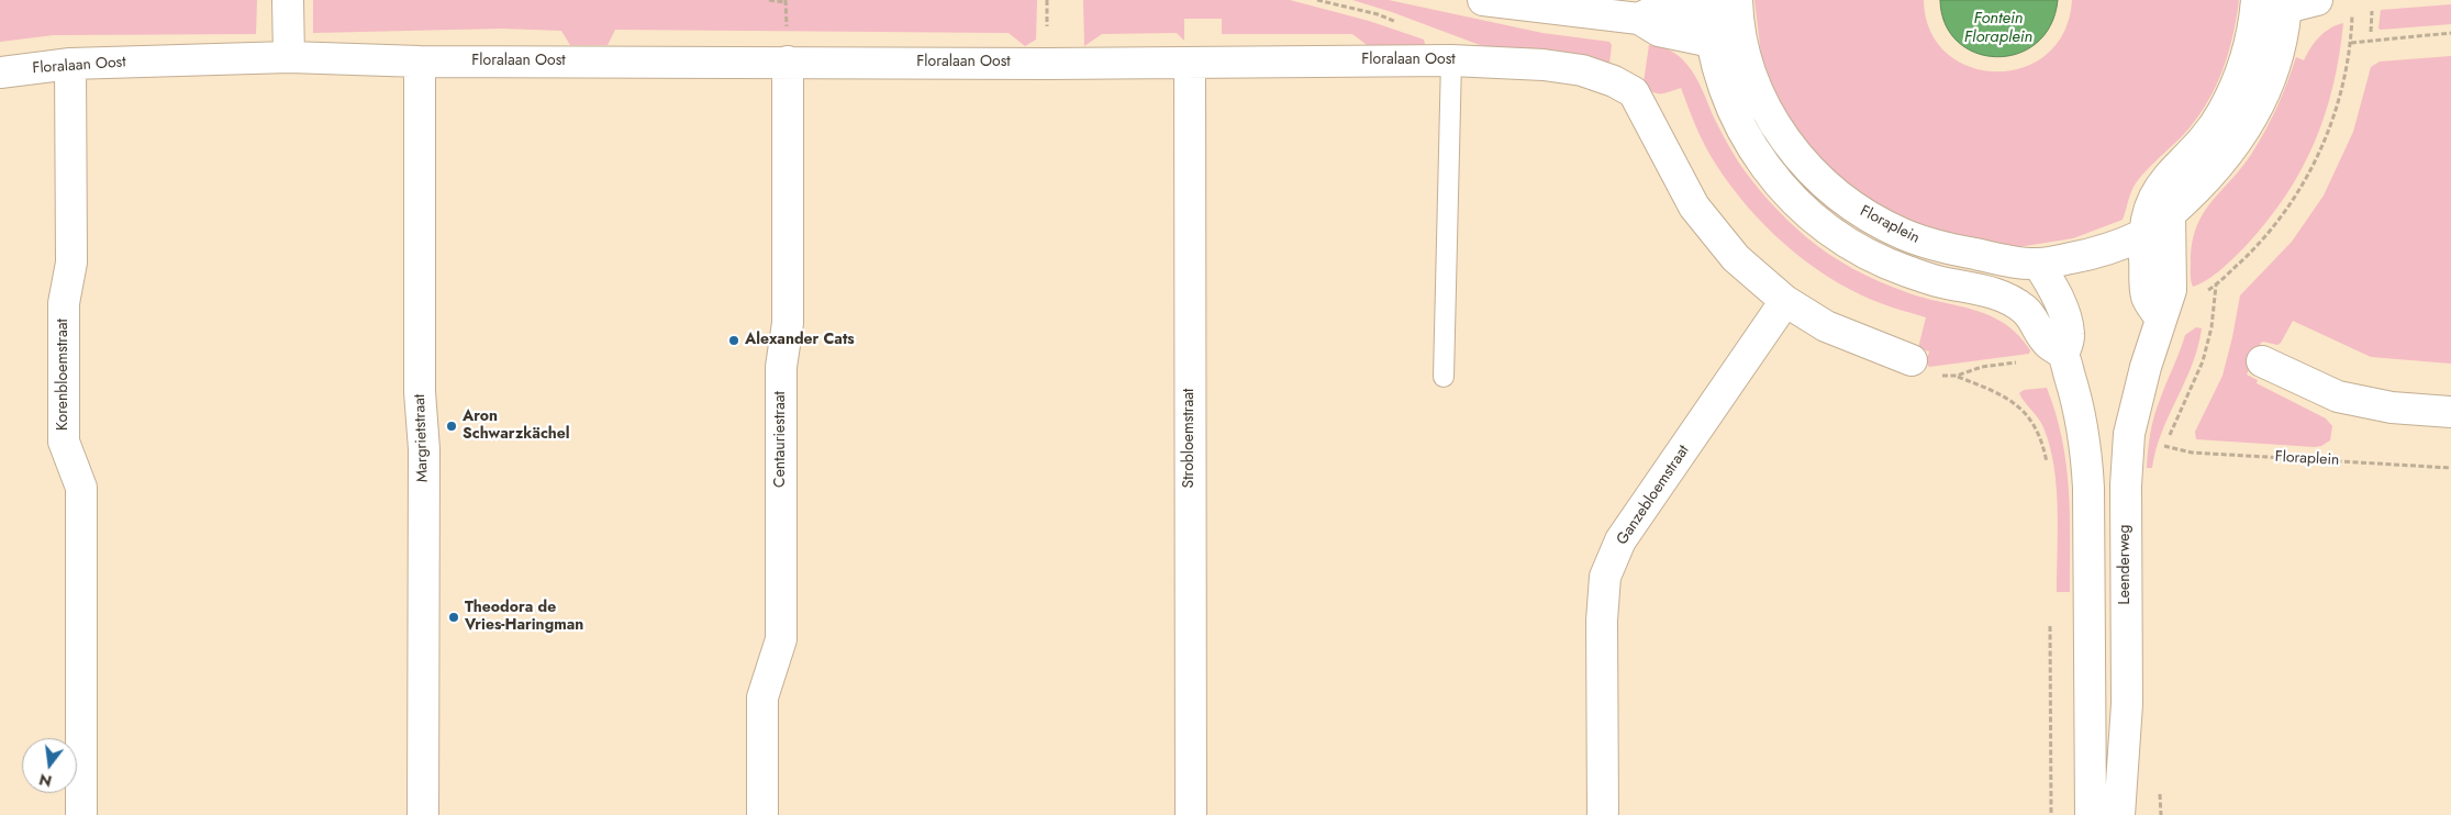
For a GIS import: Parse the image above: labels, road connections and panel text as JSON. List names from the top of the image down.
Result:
{
  "streets": {
    "street": [
      "Floralaan Oost",
      "Floraplein",
      "Korenbloemstraat",
      "Margrietstraat",
      "Strobloemstraat",
      "Centauriestraat",
      "Ganzebloemstraat",
      "Leenderweg"
    ]
  },
  "crossings": [
    ["Floralaan Oost", "Korenbloemstraat"],
    ["Floralaan Oost", "Margrietstraat"],
    ["Floralaan Oost", "Strobloemstraat"],
    ["Floralaan Oost", "Centauriestraat"],
    ["Floralaan Oost", "Ganzebloemstraat"],
    ["Floraplein", "Leenderweg"]
  ],
  "water": ["Fontein Floraplein"],
  "places": ["Alexander Cats", "Aron Schwarzkächel", "Theodora de Vries-Haringman"],
  "north": "bottom"
}
